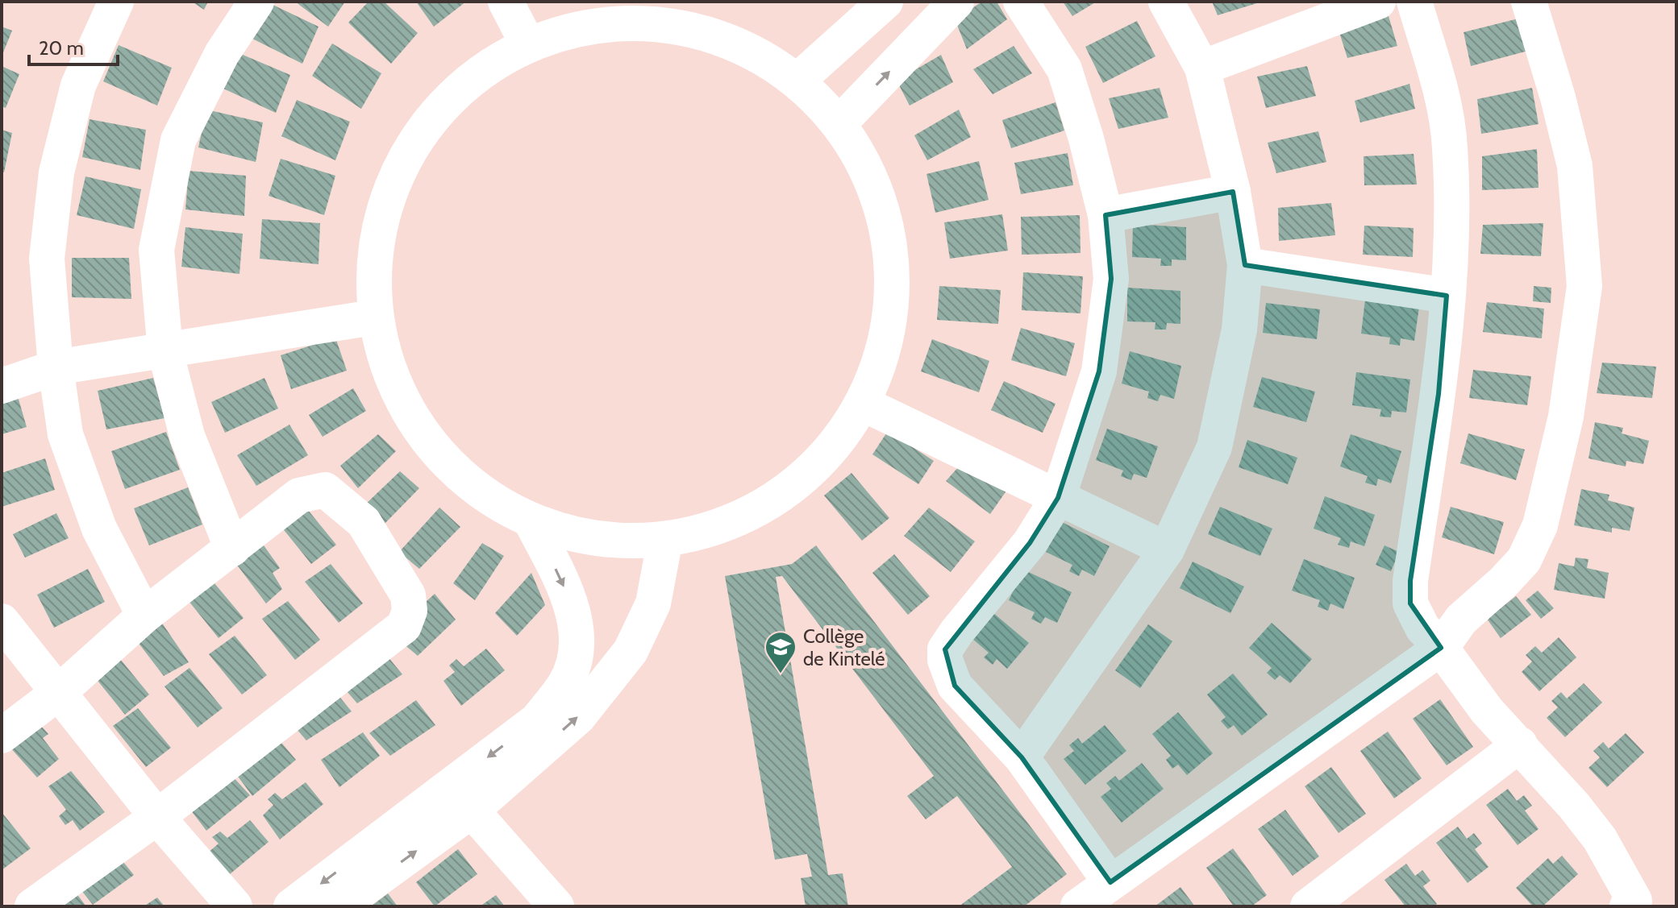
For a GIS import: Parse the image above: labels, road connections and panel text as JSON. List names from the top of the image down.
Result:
{
  "places": {
    "school or university": ["Collège de Kintelé"]
  },
  "scale_bar": "20 m"
}
